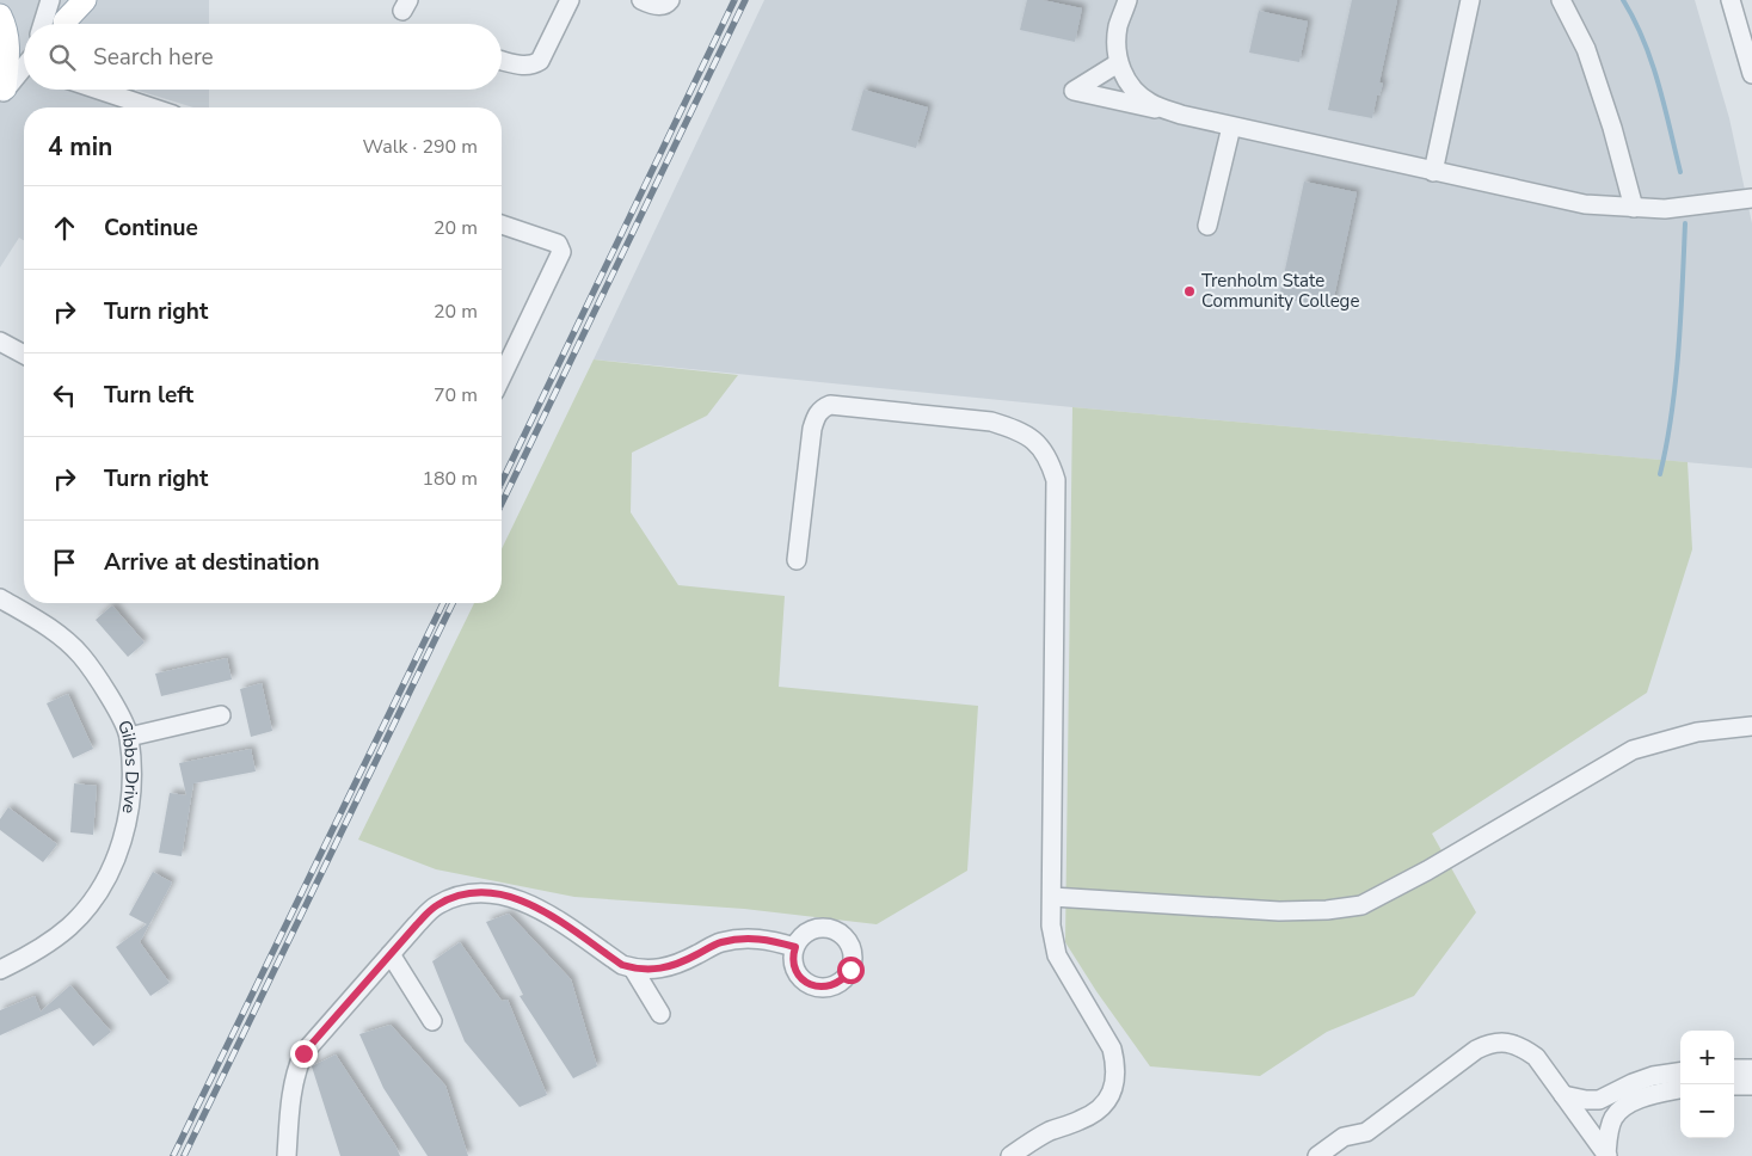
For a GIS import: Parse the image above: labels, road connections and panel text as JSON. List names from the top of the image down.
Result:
{
  "streets": {
    "street": ["Gibbs Drive"]
  },
  "places": ["Trenholm State Community College"],
  "page": {
    "search": "Search here",
    "heading": ["4 min", "Walk · 290 m"],
    "list": [
      ["Continue", "20 m"],
      ["Turn right", "20 m"],
      ["Turn left", "70 m"],
      ["Turn right", "180 m"],
      "Arrive at destination"
    ],
    "map_buttons": ["+", "−"]
  }
}
